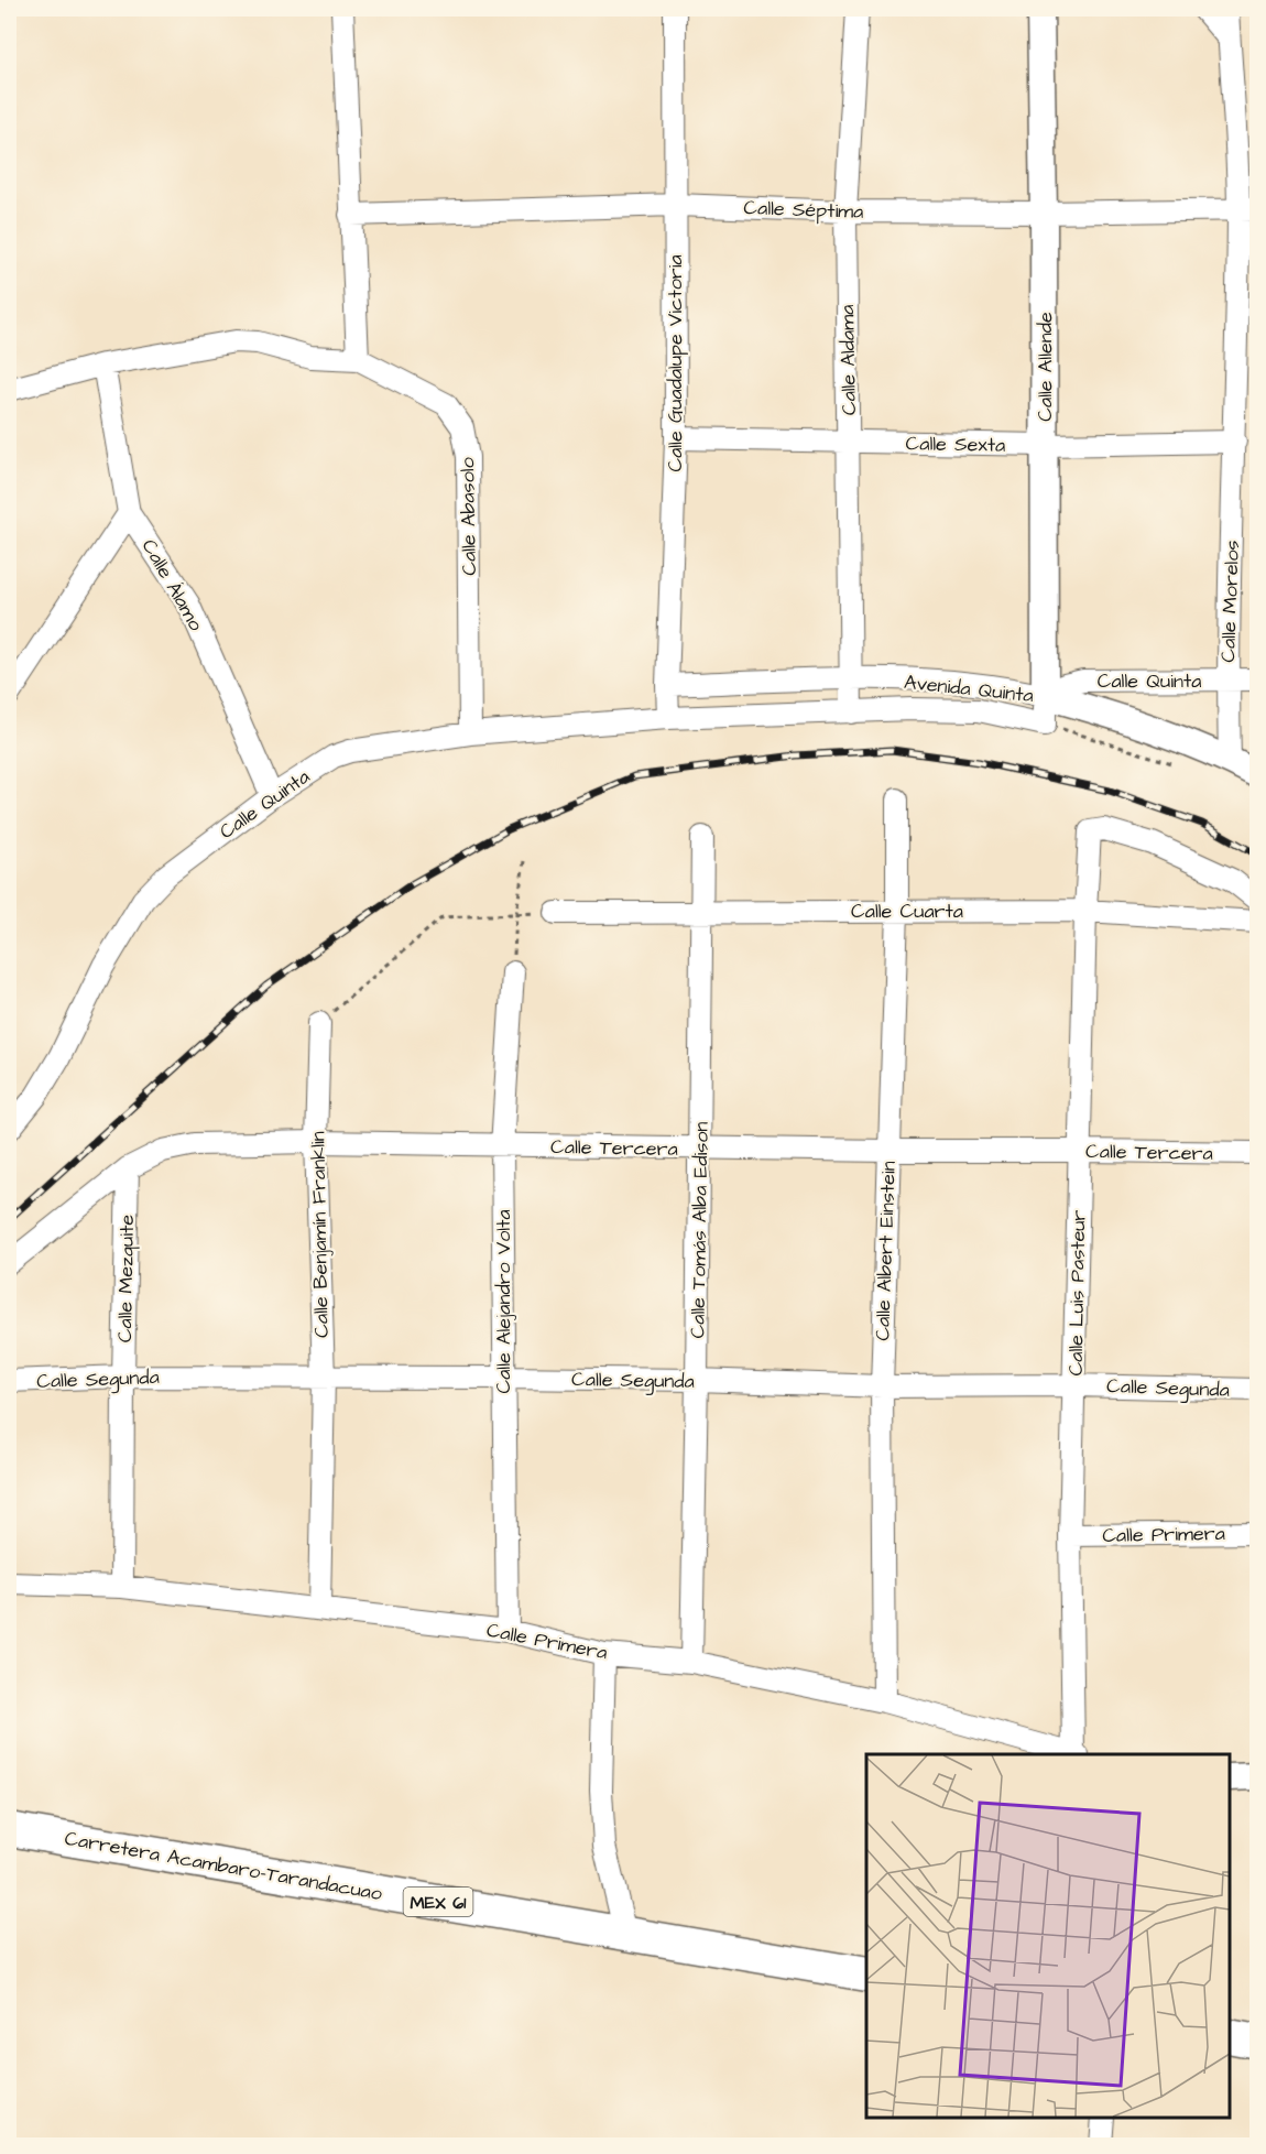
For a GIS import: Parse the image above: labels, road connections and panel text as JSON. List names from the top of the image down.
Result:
{
  "streets": {
    "main road": ["Carretera Acambaro-Tarandacuao", "MEX 61"],
    "street": [
      "Calle Séptima",
      "Calle Aldama",
      "Calle Guadalupe Victoria",
      "Calle Allende",
      "Calle Sexta",
      "Calle Abasolo",
      "Calle Álamo",
      "Calle Morelos",
      "Calle Quinta",
      "Avenida Quinta",
      "Calle Cuarta",
      "Calle Tercera",
      "Calle Tomás Alba Edison",
      "Calle Benjamín Franklin",
      "Calle Albert Einstein",
      "Calle Mezquite",
      "Calle Luis Pasteur",
      "Calle Alejandro Volta",
      "Calle Segunda",
      "Calle Primera"
    ]
  },
  "crossings": [
    ["Calle Séptima", "Calle Aldama"],
    ["Calle Séptima", "Calle Guadalupe Victoria"],
    ["Calle Séptima", "Calle Allende"],
    ["Calle Séptima", "Calle Morelos"],
    ["Calle Aldama", "Calle Sexta"],
    ["Calle Aldama", "Avenida Quinta"],
    ["Calle Guadalupe Victoria", "Calle Sexta"],
    ["Calle Guadalupe Victoria", "Calle Quinta"],
    ["Calle Guadalupe Victoria", "Avenida Quinta"],
    ["Calle Allende", "Calle Sexta"],
    ["Calle Allende", "Calle Quinta"],
    ["Calle Allende", "Avenida Quinta"],
    ["Calle Sexta", "Calle Morelos"],
    ["Calle Abasolo", "Calle Álamo"],
    ["Calle Abasolo", "Calle Quinta"],
    ["Calle Álamo", "Calle Quinta"],
    ["Calle Morelos", "Calle Quinta"],
    ["Calle Morelos", "Avenida Quinta"],
    ["Calle Quinta", "Avenida Quinta"],
    ["Calle Cuarta", "Calle Tomás Alba Edison"],
    ["Calle Cuarta", "Calle Albert Einstein"],
    ["Calle Cuarta", "Calle Luis Pasteur"],
    ["Calle Tercera", "Calle Tomás Alba Edison"],
    ["Calle Tercera", "Calle Benjamín Franklin"],
    ["Calle Tercera", "Calle Albert Einstein"],
    ["Calle Tercera", "Calle Mezquite"],
    ["Calle Tercera", "Calle Luis Pasteur"],
    ["Calle Tercera", "Calle Alejandro Volta"],
    ["Calle Tomás Alba Edison", "Calle Segunda"],
    ["Calle Tomás Alba Edison", "Calle Primera"],
    ["Calle Benjamín Franklin", "Calle Segunda"],
    ["Calle Benjamín Franklin", "Calle Primera"],
    ["Calle Albert Einstein", "Calle Segunda"],
    ["Calle Albert Einstein", "Calle Primera"],
    ["Calle Mezquite", "Calle Segunda"],
    ["Calle Mezquite", "Calle Primera"],
    ["Calle Luis Pasteur", "Calle Segunda"],
    ["Calle Luis Pasteur", "Calle Primera"],
    ["Calle Alejandro Volta", "Calle Segunda"],
    ["Calle Alejandro Volta", "Calle Primera"]
  ]
}
